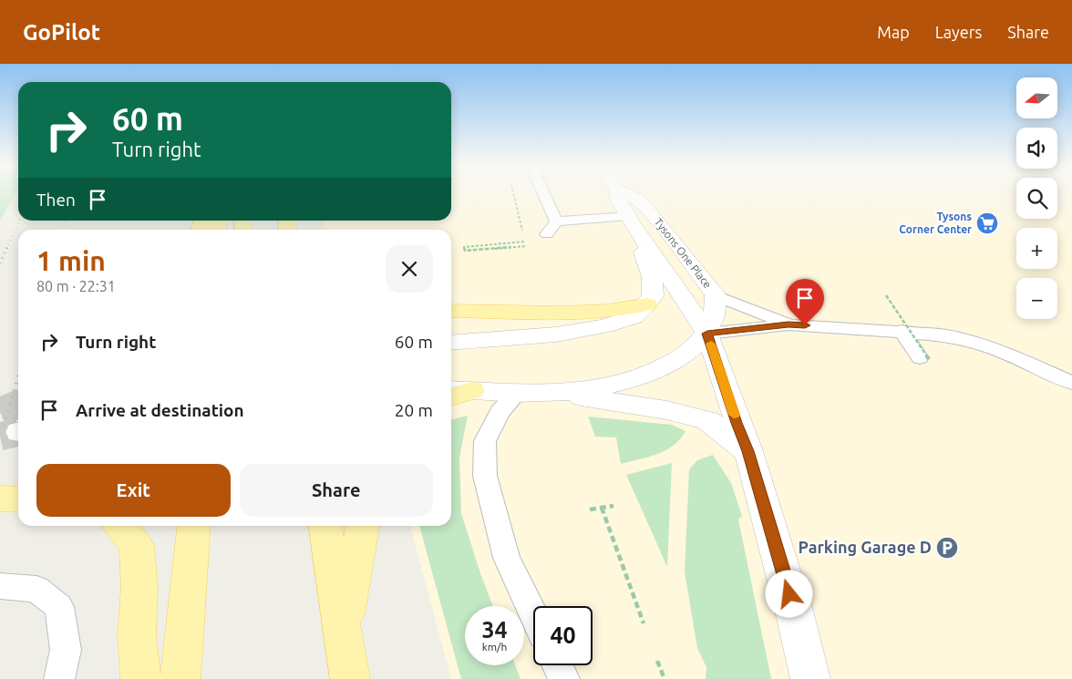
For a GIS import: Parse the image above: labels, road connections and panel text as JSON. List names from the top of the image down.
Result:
{
  "streets": {
    "street": ["Tysons One Place"]
  },
  "places": {
    "supermarket": ["Tysons Corner Center"],
    "parking": ["Parking Garage D"]
  },
  "north": "left",
  "page": {
    "header": "GoPilot",
    "nav": ["Map", "Layers", "Share"],
    "map_buttons": ["+", "−"],
    "turn": ["60 m", "Turn right"],
    "then": "Then",
    "heading": ["1 min", "80 m · 22:31"],
    "list": [
      {
        "name": "Turn right",
        "value": "60 m"
      },
      {
        "name": "Arrive at destination",
        "value": "20 m"
      }
    ],
    "buttons": ["Exit", "Share"],
    "speed": "34 km/h",
    "limit": "40"
  }
}
